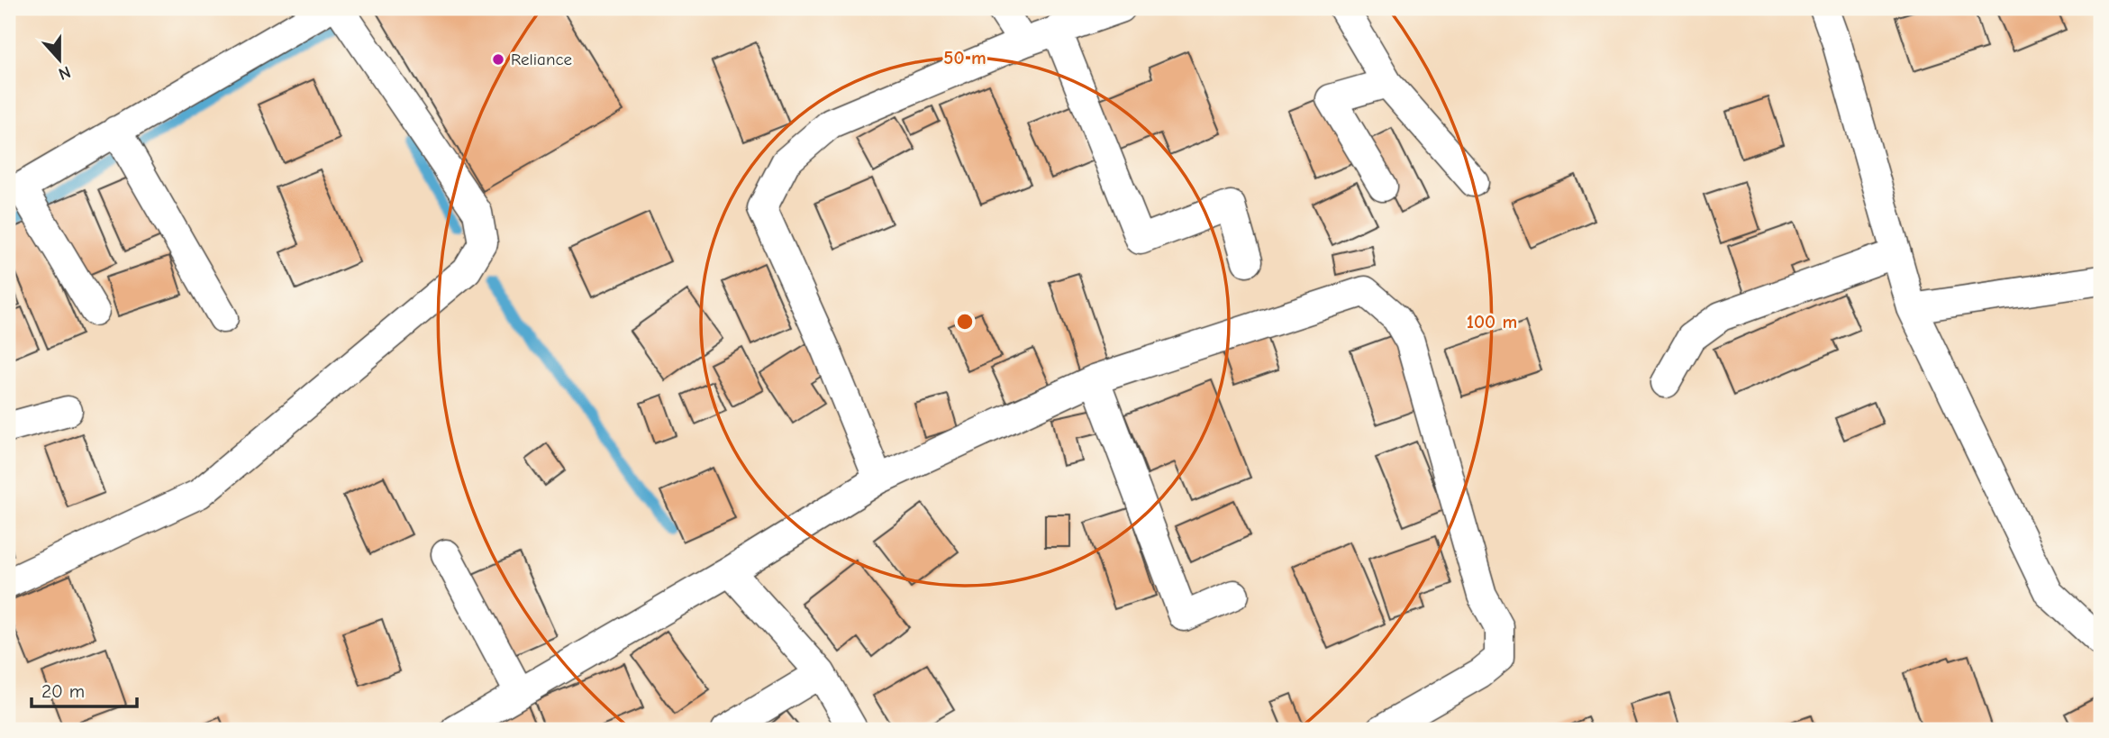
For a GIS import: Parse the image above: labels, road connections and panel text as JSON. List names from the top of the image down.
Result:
{
  "places": ["Reliance"],
  "scale_bar": "20 m",
  "north": "bottom",
  "rings": ["50 m", "100 m"]
}
